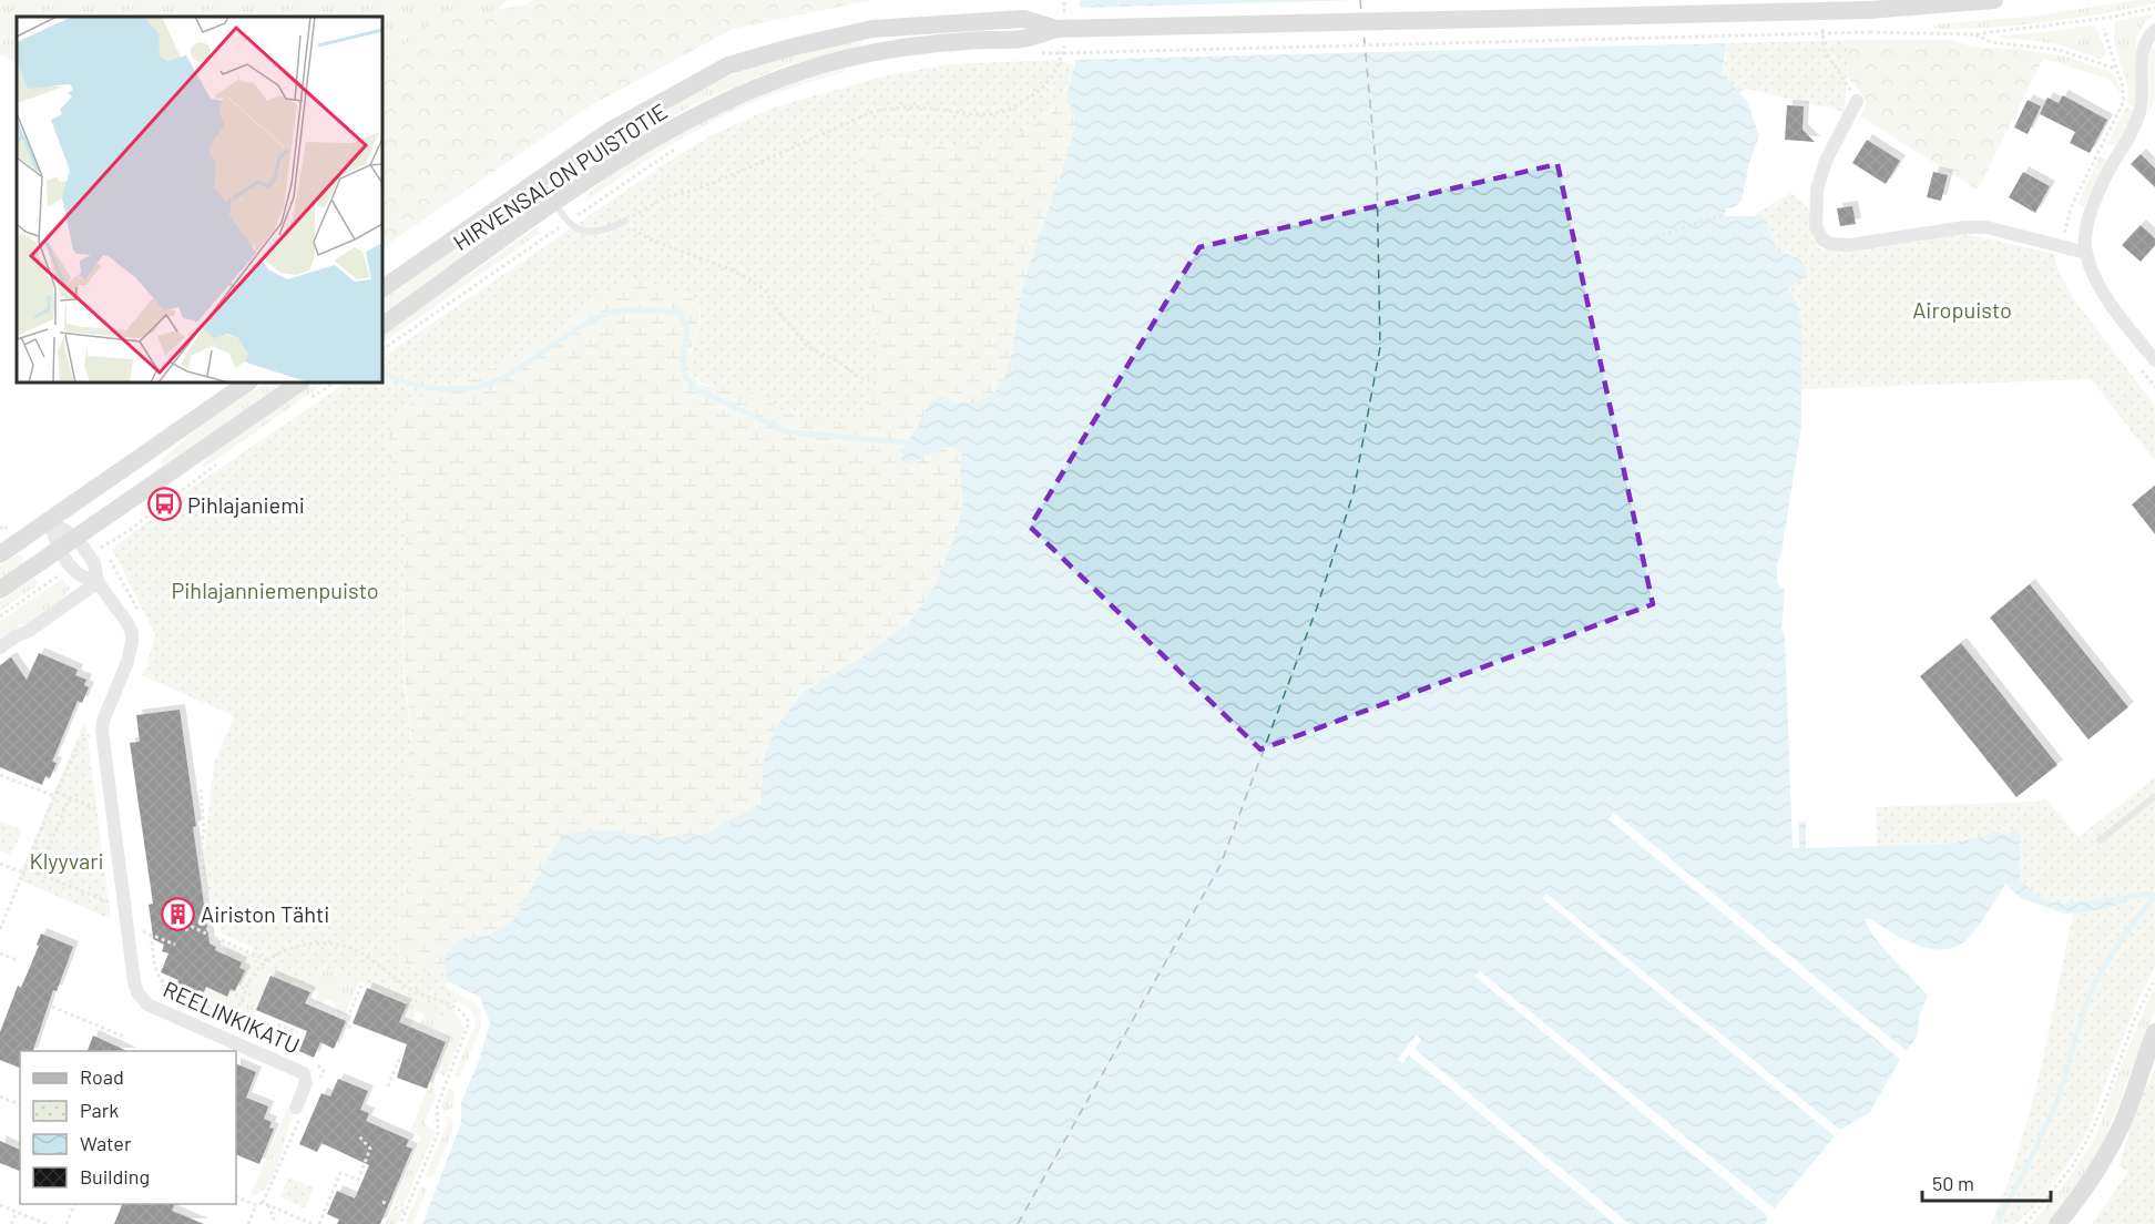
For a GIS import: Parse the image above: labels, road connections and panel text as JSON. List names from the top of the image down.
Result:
{
  "streets": {
    "main road": ["HIRVENSALON PUISTOTIE"],
    "street": ["REELINKIKATU"]
  },
  "parks": ["Airopuisto", "Pihlajanniemenpuisto", "Klyyvari"],
  "places": {
    "bus stop": ["Pihlajaniemi"],
    "building": ["Airiston Tähti"]
  },
  "legend": [
    "Road",
    "Park",
    "Water",
    "Building"
  ],
  "scale_bar": "50 m"
}
